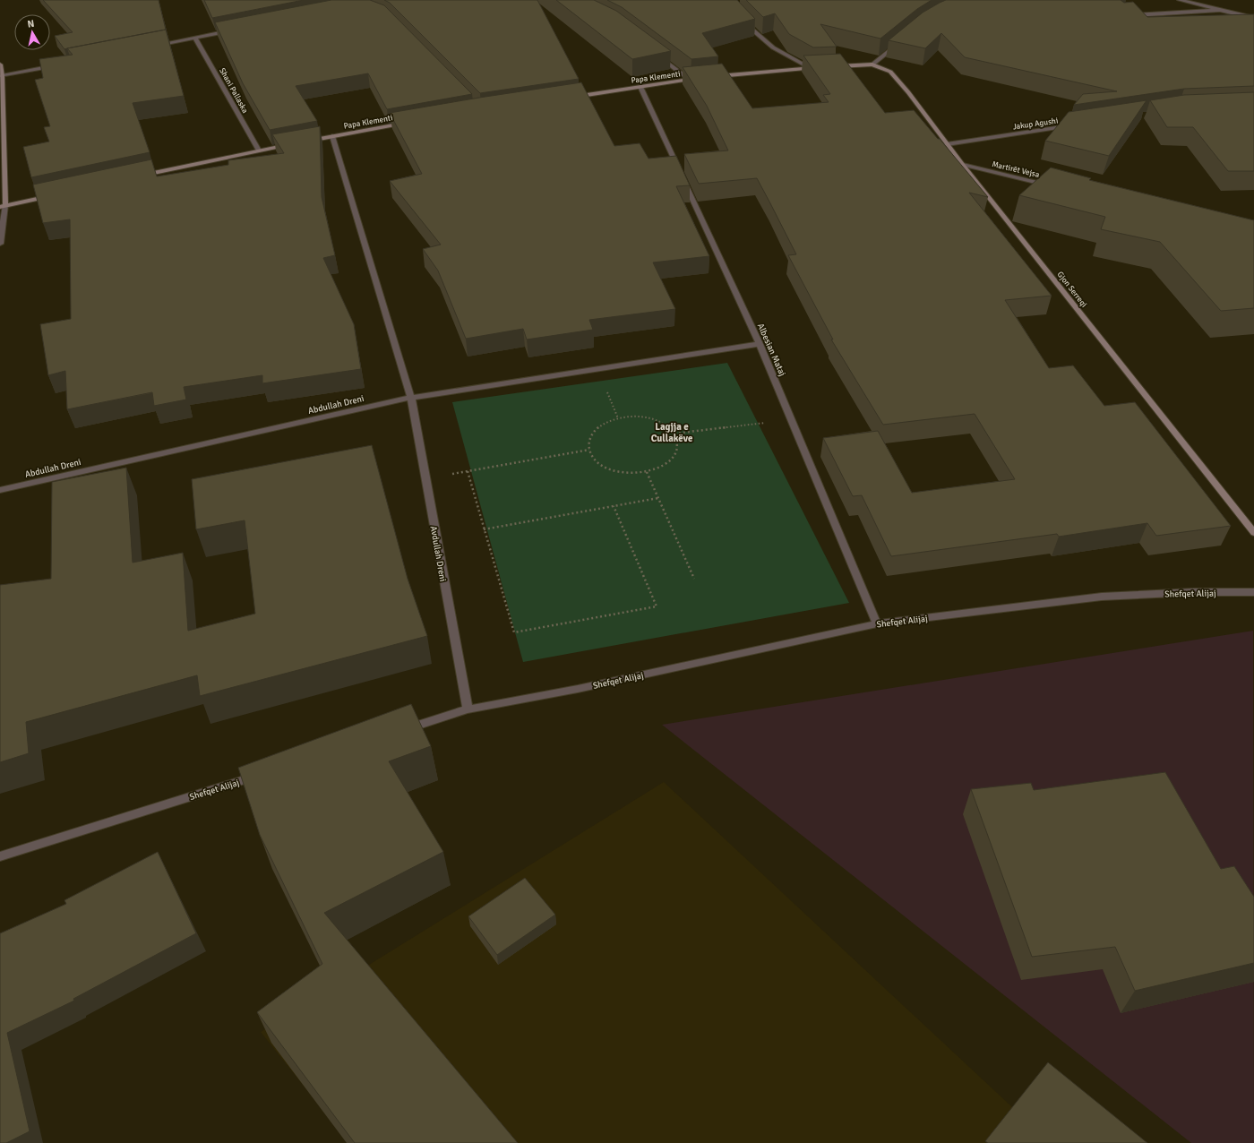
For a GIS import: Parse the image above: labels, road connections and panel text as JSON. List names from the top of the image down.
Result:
{
  "streets": {
    "street": [
      "Papa Klementi",
      "Shani Pallaska",
      "Jakup Agushi",
      "Martirët Vejsa",
      "Gjon Serreqi",
      "Albesian Mataj",
      "Abdullah Dreni",
      "Avdullah Dreni",
      "Shefqet Alijaj"
    ]
  },
  "crossings": [
    ["Papa Klementi", "Albesian Mataj"],
    ["Jakup Agushi", "Gjon Serreqi"],
    ["Martirët Vejsa", "Gjon Serreqi"],
    ["Albesian Mataj", "Abdullah Dreni"],
    ["Albesian Mataj", "Shefqet Alijaj"],
    ["Abdullah Dreni", "Avdullah Dreni"],
    ["Avdullah Dreni", "Shefqet Alijaj"]
  ],
  "districts": ["Lagjja e Cullakëve"],
  "north": "top"
}
